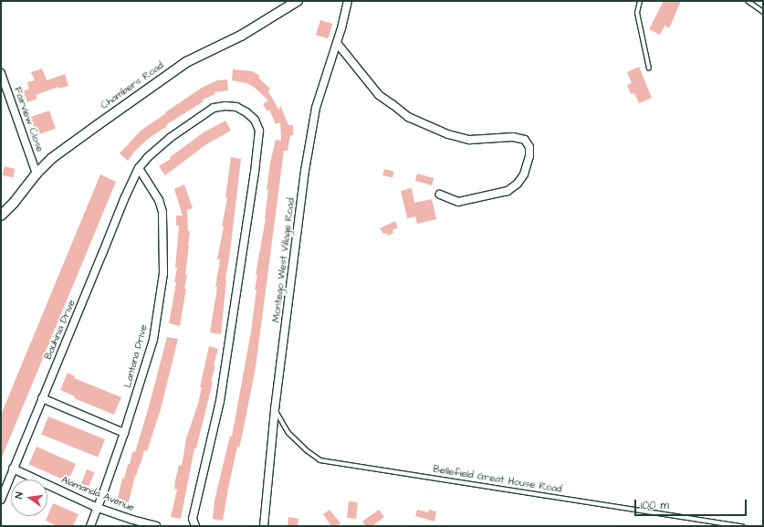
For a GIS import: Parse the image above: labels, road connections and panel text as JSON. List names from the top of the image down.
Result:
{
  "streets": {
    "street": [
      "Chambers Road",
      "Fairview Close",
      "Montego West Village Road",
      "Bauhinia Drive",
      "Lantana Drive",
      "Alamanda Avenue"
    ],
    "lane": ["Bellefield Great House Road"]
  },
  "crossings": [
    ["Chambers Road", "Fairview Close"],
    ["Montego West Village Road", "Bellefield Great House Road"],
    ["Bauhinia Drive", "Lantana Drive"],
    ["Bauhinia Drive", "Alamanda Avenue"],
    ["Lantana Drive", "Alamanda Avenue"]
  ],
  "scale_bar": "100 m",
  "north": "left"
}
